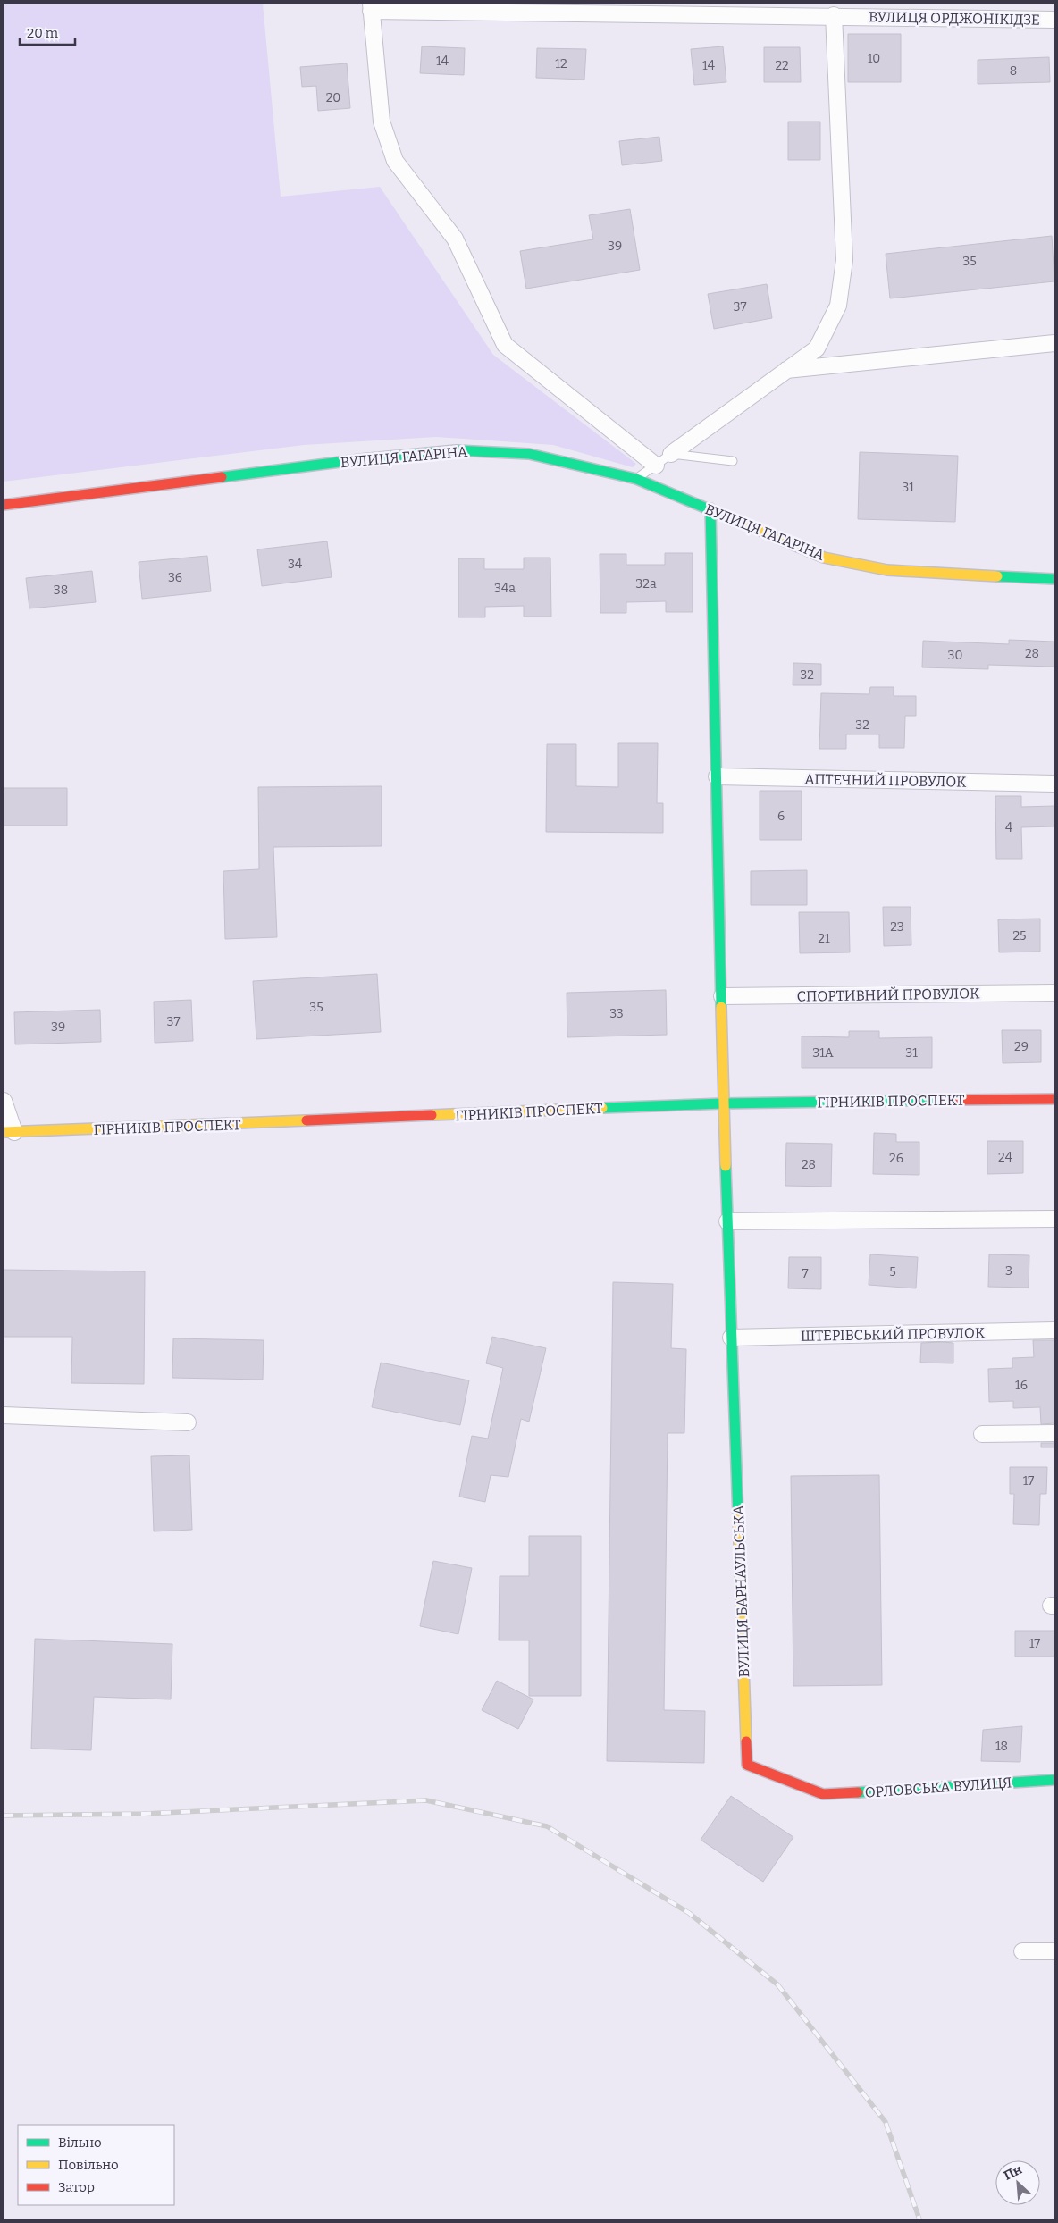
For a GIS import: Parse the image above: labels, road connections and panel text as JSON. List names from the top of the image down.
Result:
{
  "streets": {
    "main road": [
      "ВУЛИЦЯ ГАГАРІНА",
      "ГІРНИКІВ ПРОСПЕКТ",
      "ВУЛИЦЯ БАРНАУЛЬСЬКА",
      "ОРЛОВСЬКА ВУЛИЦЯ"
    ],
    "street": [
      "ВУЛИЦЯ ОРДЖОНІКІДЗЕ",
      "АПТЕЧНИЙ ПРОВУЛОК",
      "СПОРТИВНИЙ ПРОВУЛОК",
      "ШТЕРІВСЬКИЙ ПРОВУЛОК"
    ]
  },
  "crossings": [
    ["ШТЕРІВСЬКИЙ ПРОВУЛОК", "ВУЛИЦЯ БАРНАУЛЬСЬКА"],
    ["ВУЛИЦЯ БАРНАУЛЬСЬКА", "ОРЛОВСЬКА ВУЛИЦЯ"]
  ],
  "house_numbers": [
    "10",
    "14",
    "12",
    "14",
    "22",
    "8",
    "20",
    "39",
    "35",
    "37",
    "31",
    "34",
    "36",
    "32а",
    "34а",
    "38",
    "28",
    "30",
    "32",
    "32",
    "6",
    "4",
    "23",
    "25",
    "21",
    "35",
    "33",
    "37",
    "39",
    "29",
    "31А",
    "31",
    "24",
    "26",
    "28",
    "3",
    "5",
    "7",
    "16",
    "17",
    "17",
    "18"
  ],
  "legend": ["Вільно", "Повільно", "Затор"],
  "scale_bar": "20 m",
  "north": "top left"
}
